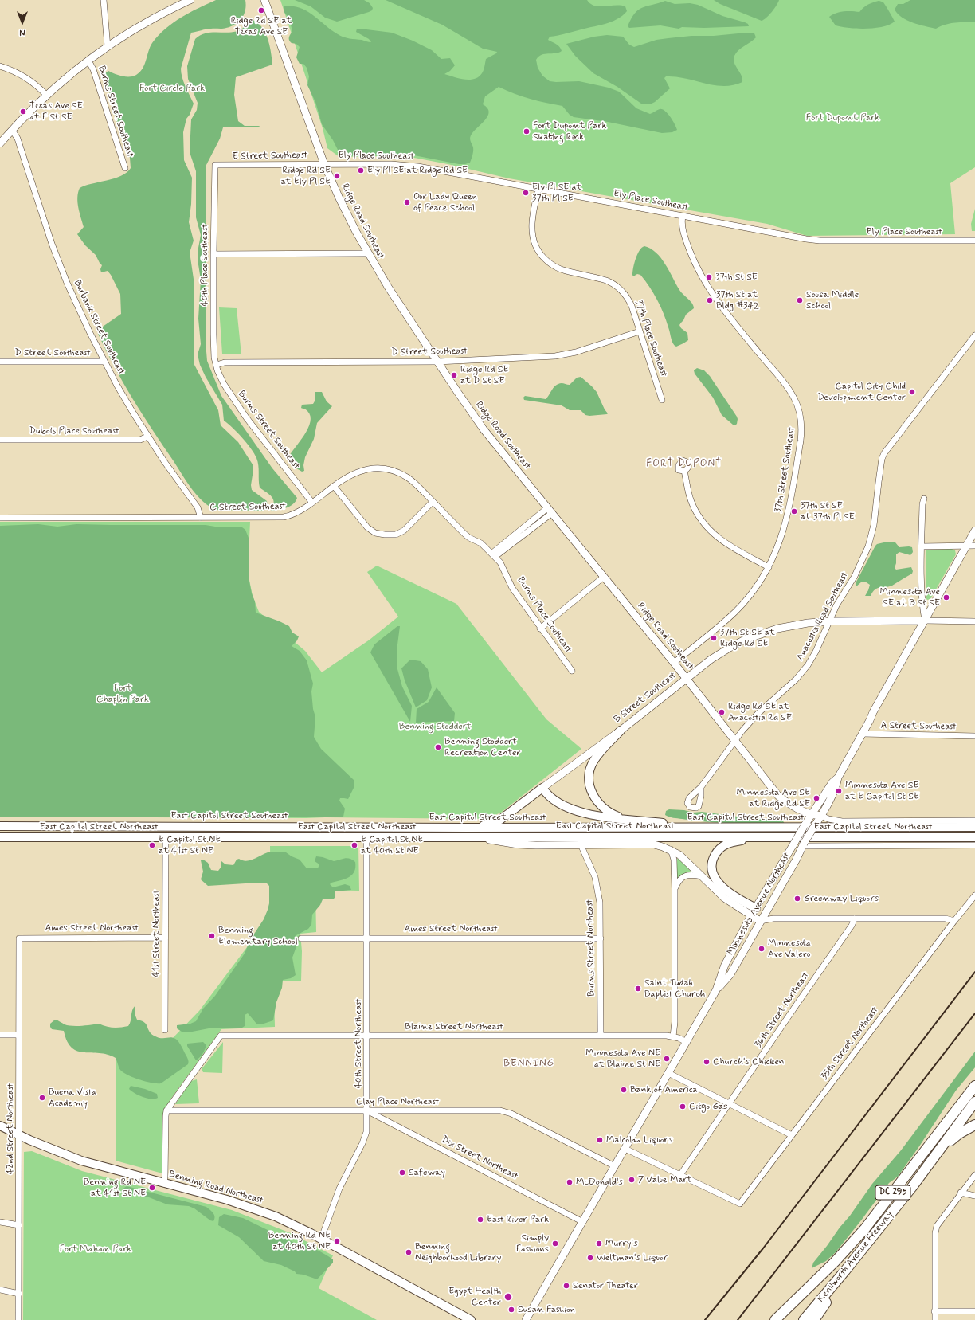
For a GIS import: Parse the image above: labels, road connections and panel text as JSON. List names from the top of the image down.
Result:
{
  "streets": {
    "highway": ["DC 295", "Kenilworth Avenue Freeway"],
    "main road": [
      "Ridge Road Southeast",
      "B Street Southeast",
      "East Capitol Street Southeast",
      "East Capitol Street Northeast",
      "Minnesota Avenue Northeast",
      "Benning Road Northeast"
    ],
    "street": [
      "Burns Street Southeast",
      "E Street Southeast",
      "Ely Place Southeast",
      "40th Place Southeast",
      "Burbank Street Southeast",
      "37th Place Southeast",
      "D Street Southeast",
      "Dubois Place Southeast",
      "37th Street Southeast",
      "C Street Southeast",
      "Burns Place Southeast",
      "Anacostia Road Southeast",
      "A Street Southeast",
      "Ames Street Northeast",
      "41st Street Northeast",
      "Burns Street Northeast",
      "36th Street Northeast",
      "Blaine Street Northeast",
      "40th Street Northeast",
      "35th Street Northeast",
      "Clay Place Northeast",
      "42nd Street Northeast",
      "Dix Street Northeast"
    ]
  },
  "crossings": [
    ["Burns Street Southeast", "40th Place Southeast"],
    ["Burns Street Southeast", "D Street Southeast"],
    ["Burns Street Southeast", "C Street Southeast"],
    ["E Street Southeast", "Ely Place Southeast"],
    ["E Street Southeast", "Ridge Road Southeast"],
    ["E Street Southeast", "40th Place Southeast"],
    ["Ely Place Southeast", "Ridge Road Southeast"],
    ["Ely Place Southeast", "37th Place Southeast"],
    ["Ely Place Southeast", "37th Street Southeast"],
    ["Ridge Road Southeast", "D Street Southeast"],
    ["Ridge Road Southeast", "37th Street Southeast"],
    ["Ridge Road Southeast", "Anacostia Road Southeast"],
    ["Ridge Road Southeast", "B Street Southeast"],
    ["Ridge Road Southeast", "Minnesota Avenue Northeast"],
    ["40th Place Southeast", "D Street Southeast"],
    ["Burbank Street Southeast", "D Street Southeast"],
    ["Burbank Street Southeast", "Dubois Place Southeast"],
    ["Burbank Street Southeast", "C Street Southeast"],
    ["37th Place Southeast", "D Street Southeast"],
    ["C Street Southeast", "Burns Place Southeast"],
    ["Anacostia Road Southeast", "B Street Southeast"],
    ["East Capitol Street Northeast", "Minnesota Avenue Northeast"],
    ["East Capitol Street Northeast", "41st Street Northeast"],
    ["East Capitol Street Northeast", "Burns Street Northeast"],
    ["East Capitol Street Northeast", "40th Street Northeast"],
    ["Minnesota Avenue Northeast", "Blaine Street Northeast"],
    ["Minnesota Avenue Northeast", "Clay Place Northeast"],
    ["Minnesota Avenue Northeast", "Dix Street Northeast"],
    ["Ames Street Northeast", "41st Street Northeast"],
    ["Ames Street Northeast", "Burns Street Northeast"],
    ["Ames Street Northeast", "40th Street Northeast"],
    ["Ames Street Northeast", "42nd Street Northeast"],
    ["Burns Street Northeast", "Blaine Street Northeast"],
    ["36th Street Northeast", "35th Street Northeast"],
    ["Blaine Street Northeast", "40th Street Northeast"],
    ["Blaine Street Northeast", "Clay Place Northeast"],
    ["40th Street Northeast", "Clay Place Northeast"],
    ["40th Street Northeast", "Dix Street Northeast"],
    ["40th Street Northeast", "Benning Road Northeast"],
    ["Clay Place Northeast", "Dix Street Northeast"],
    ["42nd Street Northeast", "Benning Road Northeast"]
  ],
  "districts": ["FORT DUPONT", "BENNING"],
  "parks": [
    "Fort Circle Park",
    "Fort Dupont Park",
    "Fort Chaplin Park",
    "Benning Stoddert",
    "Fort Mahan Park"
  ],
  "places": [
    "Ridge Rd SE at Texas Ave SE",
    "Texas Ave SE at F St SE",
    "Fort Dupont Park Skating Rink",
    "Ely Pl SE at Ridge Rd SE",
    "Ridge Rd SE at Ely Pl SE",
    "Ely Pl SE at 37th Pl SE",
    "Our Lady Queen of Peace School",
    "37th St SE",
    "37th St at Bldg #342",
    "Sousa Middle School",
    "Ridge Rd SE at D St SE",
    "Capitol City Child Development Center",
    "37th St SE at 37th Pl SE",
    "Minnesota Ave SE at B St SE",
    "37th St SE at Ridge Rd SE",
    "Ridge Rd SE at Anacostia Rd SE",
    "Benning Stoddert Recreation Center",
    "Minnesota Ave SE at E Capitol St SE",
    "Minnesota Ave SE at Ridge Rd SE",
    "E Capitol St NE at 41st St NE",
    "E Capitol St NE at 40th St NE",
    "Greenway Liquors",
    "Benning Elementary School",
    "Minnesota Ave Valero",
    "Saint Judah Baptist Church",
    "Minnesota Ave NE at Blaine St NE",
    "Church's Chicken",
    "Bank of America",
    "Buena Vista Academy",
    "Citgo Gas",
    "Malcolm Liquors",
    "Safeway",
    "7 Value Mart",
    "McDonald's",
    "Benning Rd NE at 41st St NE",
    "East River Park",
    "Benning Rd NE at 40th St NE",
    "Simply Fashions",
    "Murry's",
    "Benning Neighborhood Library",
    "Weltman's Liquor",
    "Senator Theater",
    "Egypt Health Center",
    "Susan Fashion"
  ],
  "north": "bottom"
}
